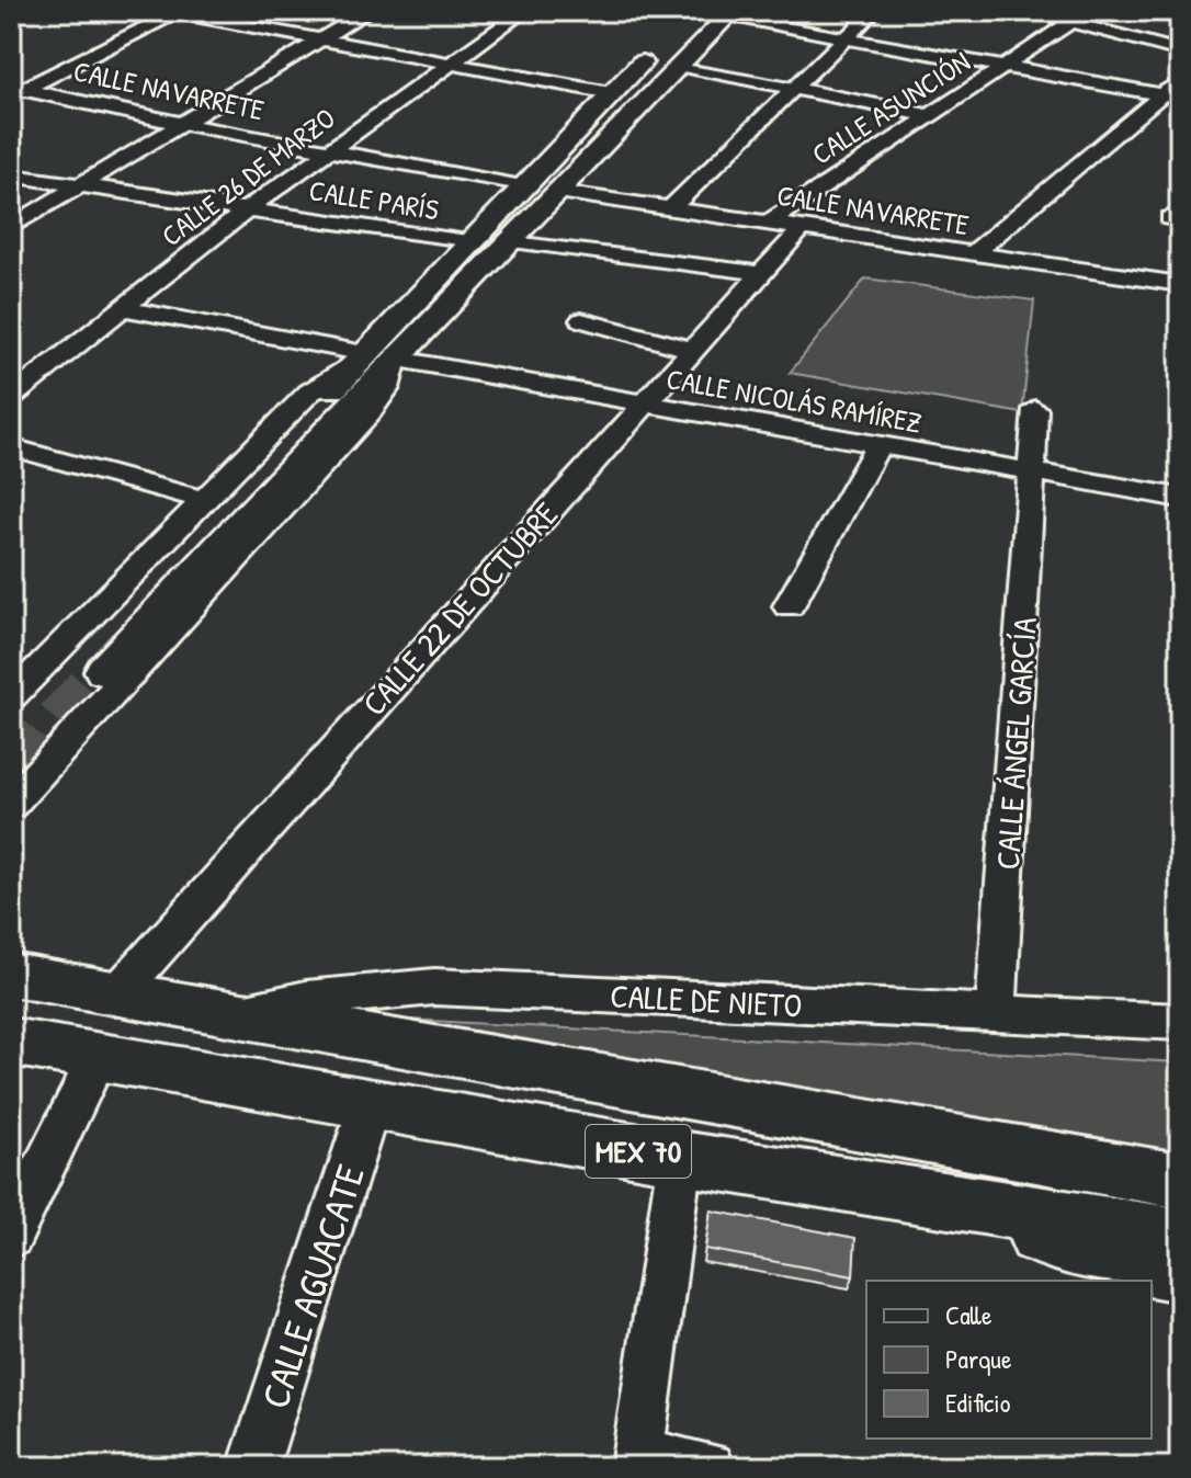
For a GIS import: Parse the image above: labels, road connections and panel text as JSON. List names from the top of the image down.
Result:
{
  "streets": {
    "main road": ["MEX 70"],
    "street": [
      "CALLE NAVARRETE",
      "CALLE ASUNCIÓN",
      "CALLE 26 DE MARZO",
      "CALLE PARÍS",
      "CALLE NICOLÁS RAMÍREZ",
      "CALLE 22 DE OCTUBRE",
      "CALLE ÁNGEL GARCÍA",
      "CALLE DE NIETO",
      "CALLE AGUACATE"
    ]
  },
  "crossings": [
    ["CALLE NAVARRETE", "CALLE ASUNCIÓN"],
    ["CALLE NAVARRETE", "CALLE 26 DE MARZO"],
    ["CALLE NAVARRETE", "CALLE 22 DE OCTUBRE"],
    ["CALLE 26 DE MARZO", "CALLE PARÍS"],
    ["CALLE NICOLÁS RAMÍREZ", "CALLE 22 DE OCTUBRE"],
    ["CALLE NICOLÁS RAMÍREZ", "CALLE ÁNGEL GARCÍA"],
    ["CALLE 22 DE OCTUBRE", "MEX 70"],
    ["CALLE ÁNGEL GARCÍA", "CALLE DE NIETO"],
    ["CALLE DE NIETO", "MEX 70"],
    ["MEX 70", "CALLE AGUACATE"]
  ],
  "legend": ["Calle", "Parque", "Edificio"]
}
